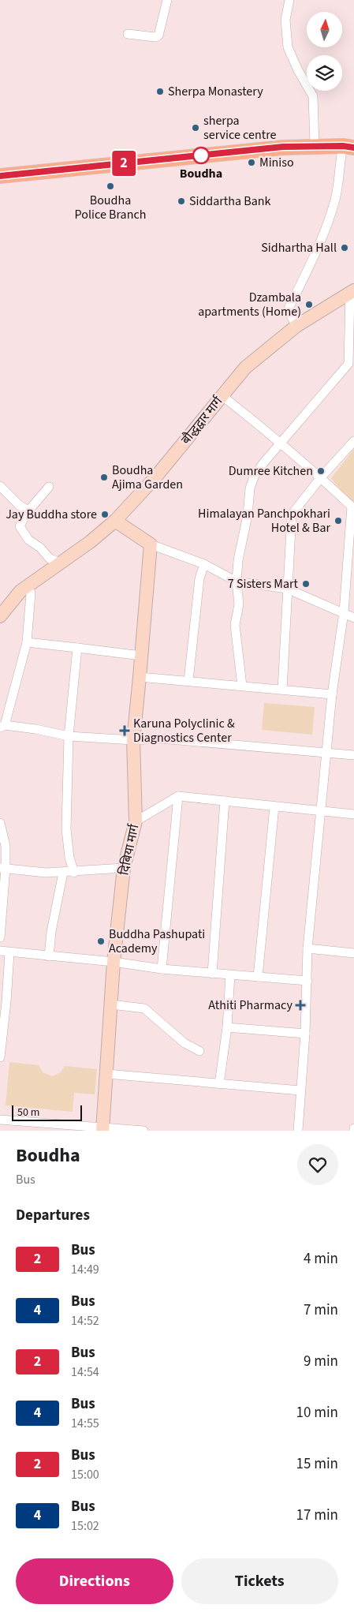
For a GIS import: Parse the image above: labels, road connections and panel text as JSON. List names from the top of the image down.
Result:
{
  "streets": {
    "main road": ["बौद्धद्वार मार्ग", "दिबिया मार्ग"]
  },
  "places": {
    "other": [
      "Sherpa Monastery",
      "sherpa service centre",
      "Boudha",
      "Miniso",
      "Boudha Police Branch",
      "Siddartha Bank",
      "Sidhartha Hall",
      "Dzambala apartments (Home)",
      "Dumree Kitchen",
      "Boudha Ajima Garden",
      "Jay Buddha store",
      "Himalayan Panchpokhari Hotel & Bar",
      "7 Sisters Mart",
      "Buddha Pashupati Academy"
    ],
    "health": ["Karuna Polyclinic & Diagnostics Center", "Athiti Pharmacy"]
  },
  "lines": ["bus line 2"],
  "scale_bar": "50 m",
  "north": "top",
  "page": {
    "on_map": "2",
    "scale": "50 m",
    "heading": [
      ["Boudha", "Bus"],
      "Departures"
    ],
    "list": [
      {
        "mark": "2",
        "name": "Bus",
        "note": "14:49",
        "value": "4 min"
      },
      {
        "mark": "4",
        "name": "Bus",
        "note": "14:52",
        "value": "7 min"
      },
      {
        "mark": "2",
        "name": "Bus",
        "note": "14:54",
        "value": "9 min"
      },
      {
        "mark": "4",
        "name": "Bus",
        "note": "14:55",
        "value": "10 min"
      },
      {
        "mark": "2",
        "name": "Bus",
        "note": "15:00",
        "value": "15 min"
      },
      {
        "mark": "4",
        "name": "Bus",
        "note": "15:02",
        "value": "17 min"
      }
    ],
    "buttons": ["Directions", "Tickets"]
  }
}
